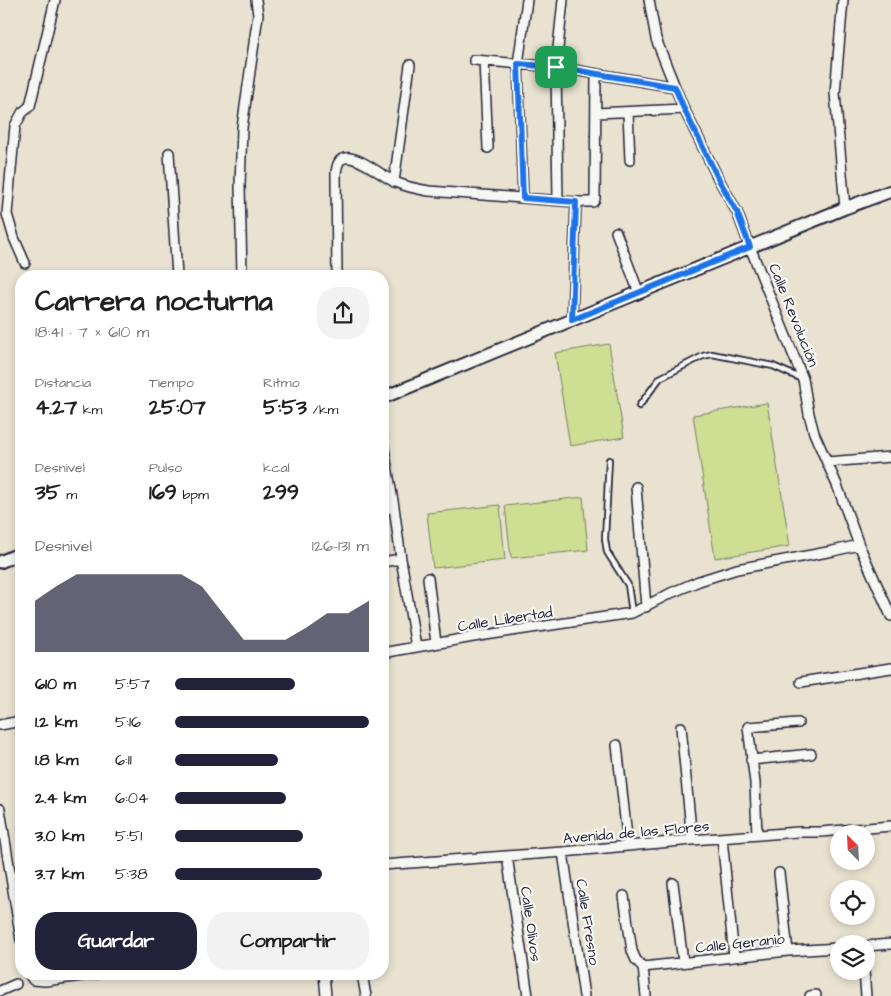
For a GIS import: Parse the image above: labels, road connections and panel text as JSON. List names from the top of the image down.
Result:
{
  "streets": {
    "street": [
      "Calle Revolución",
      "Calle Libertad",
      "Avenida de las Flores",
      "Calle Fresno",
      "Calle Olivos",
      "Calle Geranio"
    ]
  },
  "crossings": [
    ["Avenida de las Flores", "Calle Fresno"],
    ["Avenida de las Flores", "Calle Olivos"]
  ],
  "north": "top left",
  "page": {
    "heading": ["Carrera nocturna", "18:41 · 7 × 610 m"],
    "stats": [
      ["Distancia", "4.27 km"],
      ["Tiempo", "25:07"],
      ["Ritmo", "5:53 /km"],
      ["Desnivel", "35 m"],
      ["Pulso", "169 bpm"],
      ["kcal", "299"]
    ],
    "chart": ["Desnivel", "126–131 m"],
    "list": [
      {
        "name": "610 m",
        "note": "5:57"
      },
      {
        "name": "1.2 km",
        "note": "5:16"
      },
      {
        "name": "1.8 km",
        "note": "6:11"
      },
      {
        "name": "2.4 km",
        "note": "6:04"
      },
      {
        "name": "3.0 km",
        "note": "5:51"
      },
      {
        "name": "3.7 km",
        "note": "5:38"
      }
    ],
    "buttons": ["Guardar", "Compartir"]
  }
}
